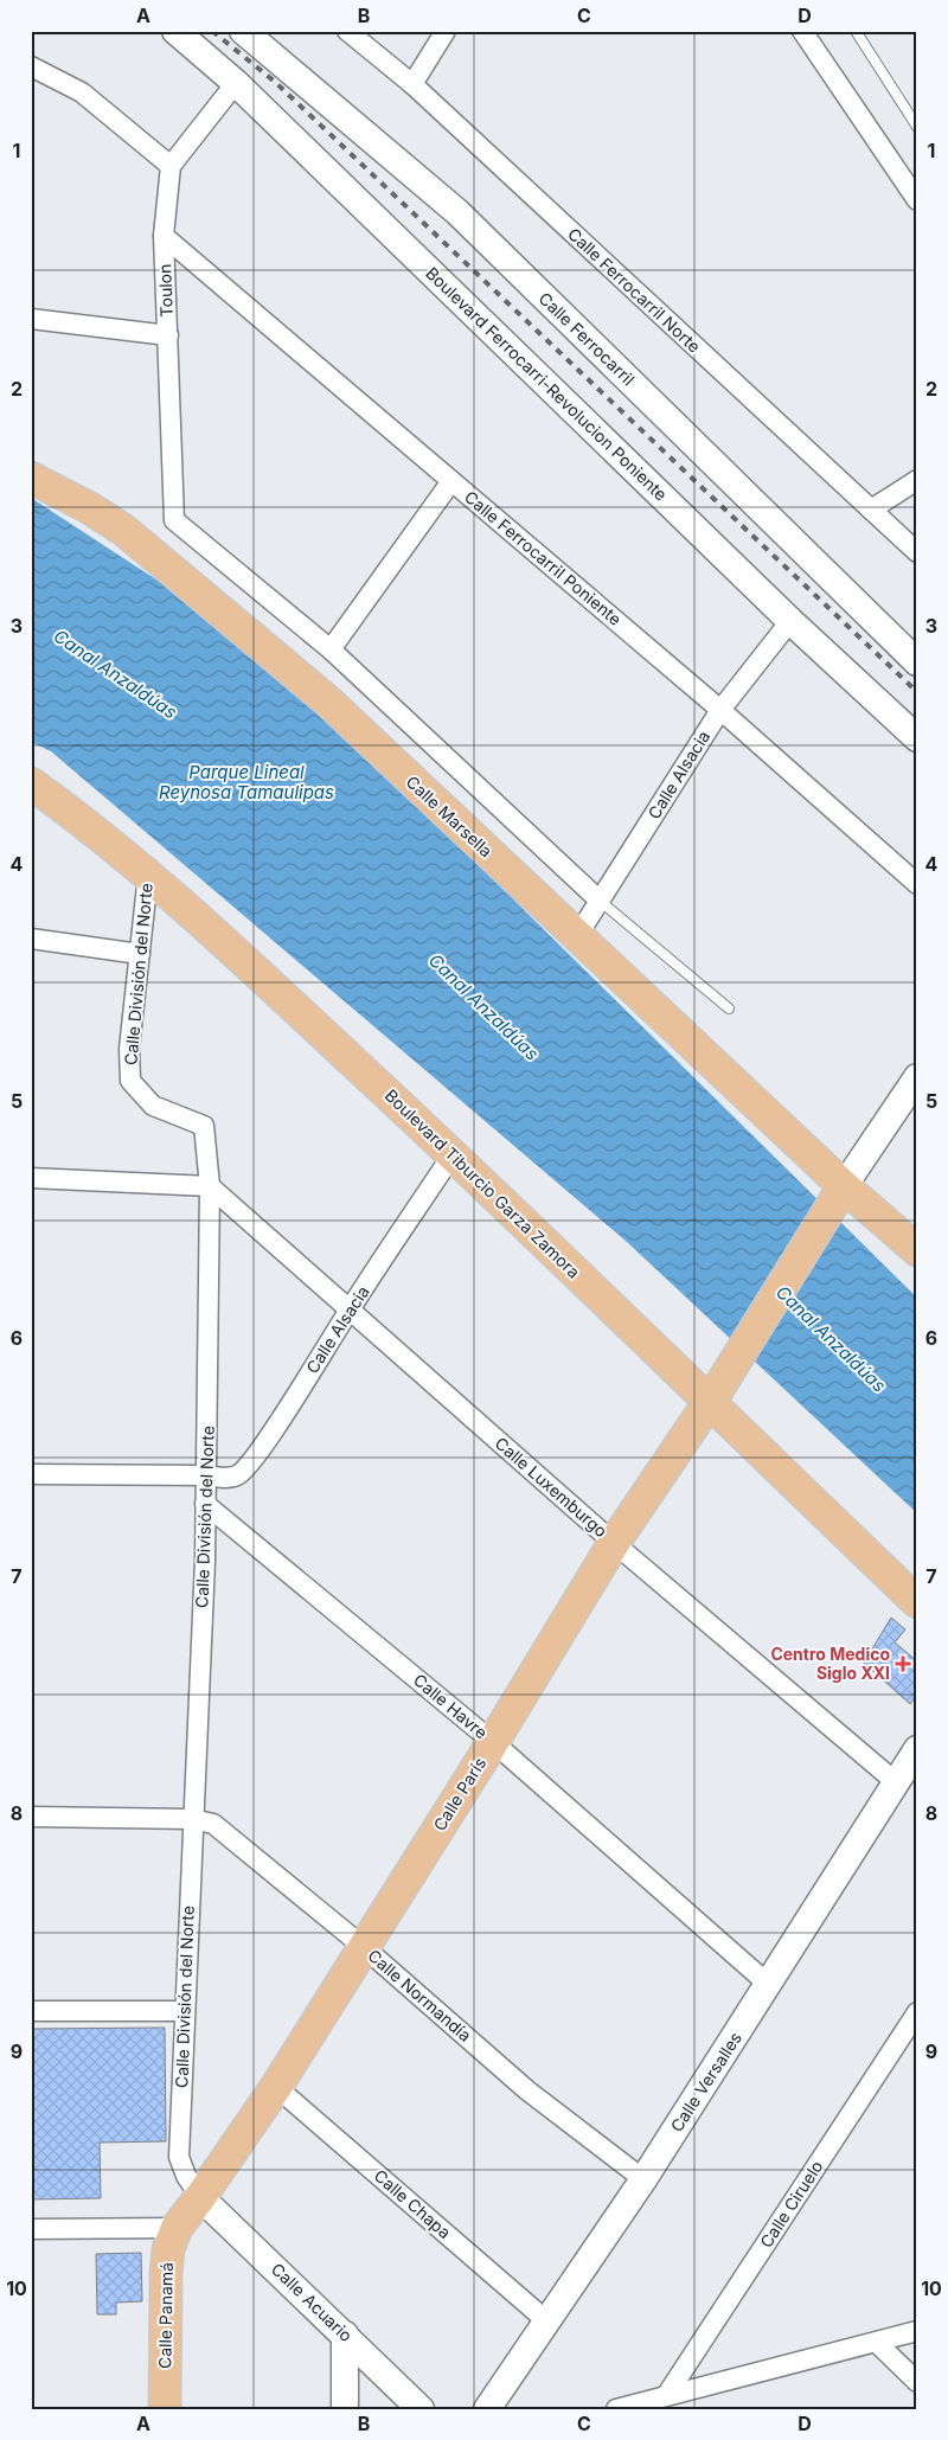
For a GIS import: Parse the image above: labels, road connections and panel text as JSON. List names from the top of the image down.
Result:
{
  "streets": {
    "main road": [
      "Calle Marsella",
      "Boulevard Tiburcio Garza Zamora",
      "Calle París",
      "Calle Panamá"
    ],
    "street": [
      "Toulon",
      "Calle Ferrocarril Norte",
      "Calle Ferrocarril",
      "Boulevard Ferrocarri-Revolucion Poniente",
      "Calle Ferrocarril Poniente",
      "Calle Alsacia",
      "Calle División del Norte",
      "Calle Luxemburgo",
      "Calle Havre",
      "Calle Normandía",
      "Calle Versalles",
      "Calle Chapa",
      "Calle Ciruelo",
      "Calle Acuario"
    ]
  },
  "crossings": [
    ["Toulon", "Calle Ferrocarril Poniente"],
    ["Boulevard Ferrocarri-Revolucion Poniente", "Calle Alsacia"],
    ["Calle Ferrocarril Poniente", "Calle Alsacia"],
    ["Calle Alsacia", "Calle Marsella"],
    ["Calle Alsacia", "Calle División del Norte"],
    ["Calle Alsacia", "Boulevard Tiburcio Garza Zamora"],
    ["Calle Alsacia", "Calle Luxemburgo"],
    ["Calle Marsella", "Calle París"],
    ["Calle División del Norte", "Boulevard Tiburcio Garza Zamora"],
    ["Calle División del Norte", "Calle Luxemburgo"],
    ["Calle División del Norte", "Calle Havre"],
    ["Calle División del Norte", "Calle París"],
    ["Calle División del Norte", "Calle Normandía"],
    ["Calle División del Norte", "Calle Acuario"],
    ["Calle División del Norte", "Calle Panamá"],
    ["Boulevard Tiburcio Garza Zamora", "Calle París"],
    ["Calle Luxemburgo", "Calle París"],
    ["Calle Luxemburgo", "Calle Versalles"],
    ["Calle Havre", "Calle París"],
    ["Calle Havre", "Calle Versalles"],
    ["Calle París", "Calle Normandía"],
    ["Calle París", "Calle Chapa"],
    ["Calle París", "Calle Acuario"],
    ["Calle París", "Calle Panamá"],
    ["Calle Normandía", "Calle Versalles"],
    ["Calle Versalles", "Calle Chapa"],
    ["Calle Acuario", "Calle Panamá"]
  ],
  "water": ["Canal Anzaldúas", "Parque Lineal Reynosa Tamaulipas"],
  "places": {
    "health": ["Centro Medico Siglo XXI"]
  },
  "grid": {
    "columns": [
      "A",
      "B",
      "C",
      "D"
    ],
    "rows": [
      "1",
      "2",
      "3",
      "4",
      "5",
      "6",
      "7",
      "8",
      "9",
      "10"
    ]
  }
}
